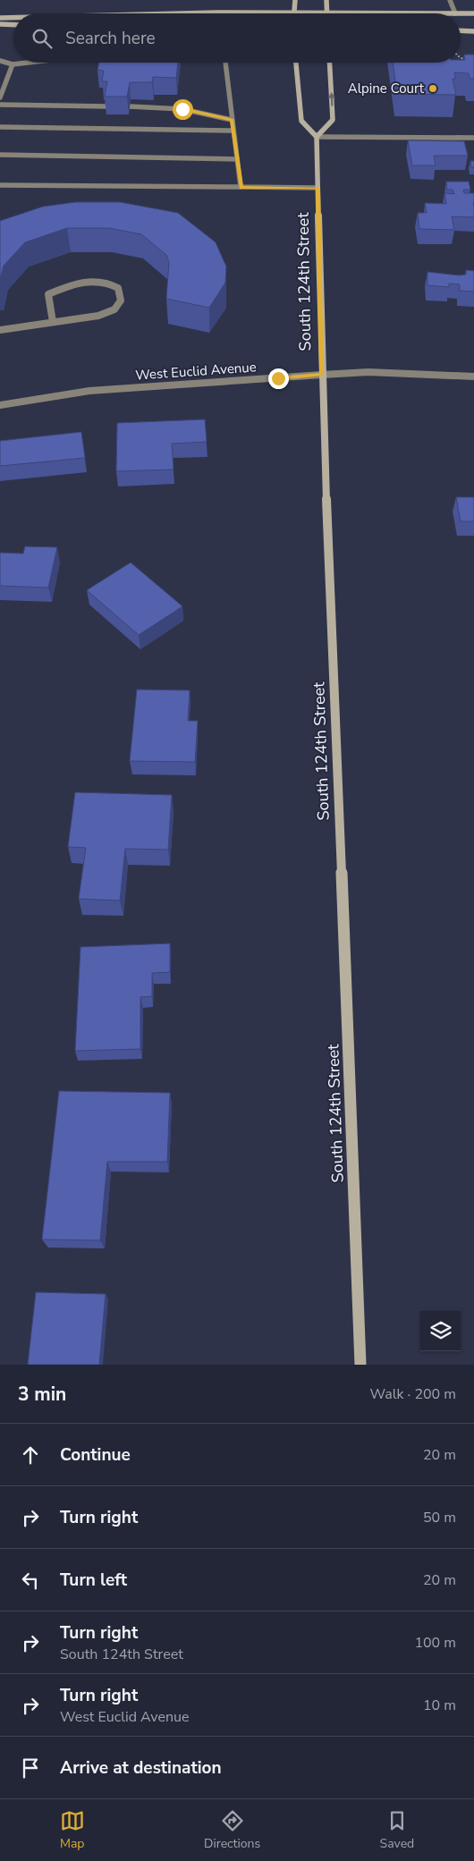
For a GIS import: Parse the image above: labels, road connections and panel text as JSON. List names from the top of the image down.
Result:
{
  "streets": {
    "street": ["South 124th Street", "West Euclid Avenue"]
  },
  "crossings": [
    ["South 124th Street", "West Euclid Avenue"]
  ],
  "places": ["Alpine Court"],
  "page": {
    "search": "Search here",
    "heading": ["3 min", "Walk · 200 m"],
    "list": [
      ["Continue", "20 m"],
      ["Turn right", "50 m"],
      ["Turn left", "20 m"],
      ["Turn right", "South 124th Street", "100 m"],
      ["Turn right", "West Euclid Avenue", "10 m"],
      "Arrive at destination"
    ],
    "nav": ["Map", "Directions", "Saved"]
  }
}
